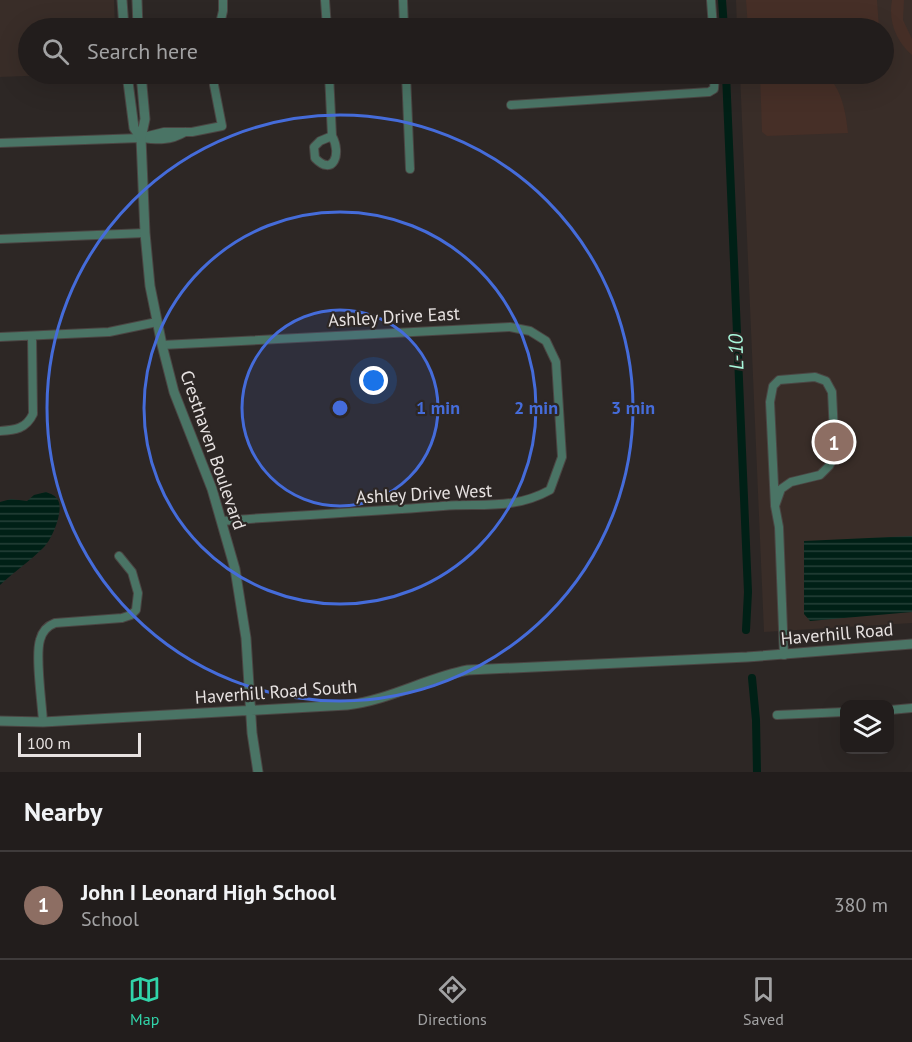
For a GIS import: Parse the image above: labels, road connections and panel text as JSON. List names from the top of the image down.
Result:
{
  "streets": {
    "street": [
      "Ashley Drive East",
      "Cresthaven Boulevard",
      "Ashley Drive West",
      "Haverhill Road",
      "Haverhill Road South"
    ]
  },
  "crossings": [
    ["Ashley Drive East", "Cresthaven Boulevard"],
    ["Ashley Drive East", "Ashley Drive West"],
    ["Cresthaven Boulevard", "Ashley Drive West"],
    ["Cresthaven Boulevard", "Haverhill Road South"],
    ["Haverhill Road", "Haverhill Road South"]
  ],
  "water": ["L-10"],
  "scale_bar": "100 m",
  "page": {
    "search": "Search here",
    "pins": "1",
    "scale": "100 m",
    "heading": "Nearby",
    "list": [
      {
        "mark": "1",
        "name": "John I Leonard High School",
        "note": "School",
        "value": "380 m"
      }
    ],
    "nav": ["Map", "Directions", "Saved"]
  },
  "rings": ["1 min", "2 min", "3 min"]
}
